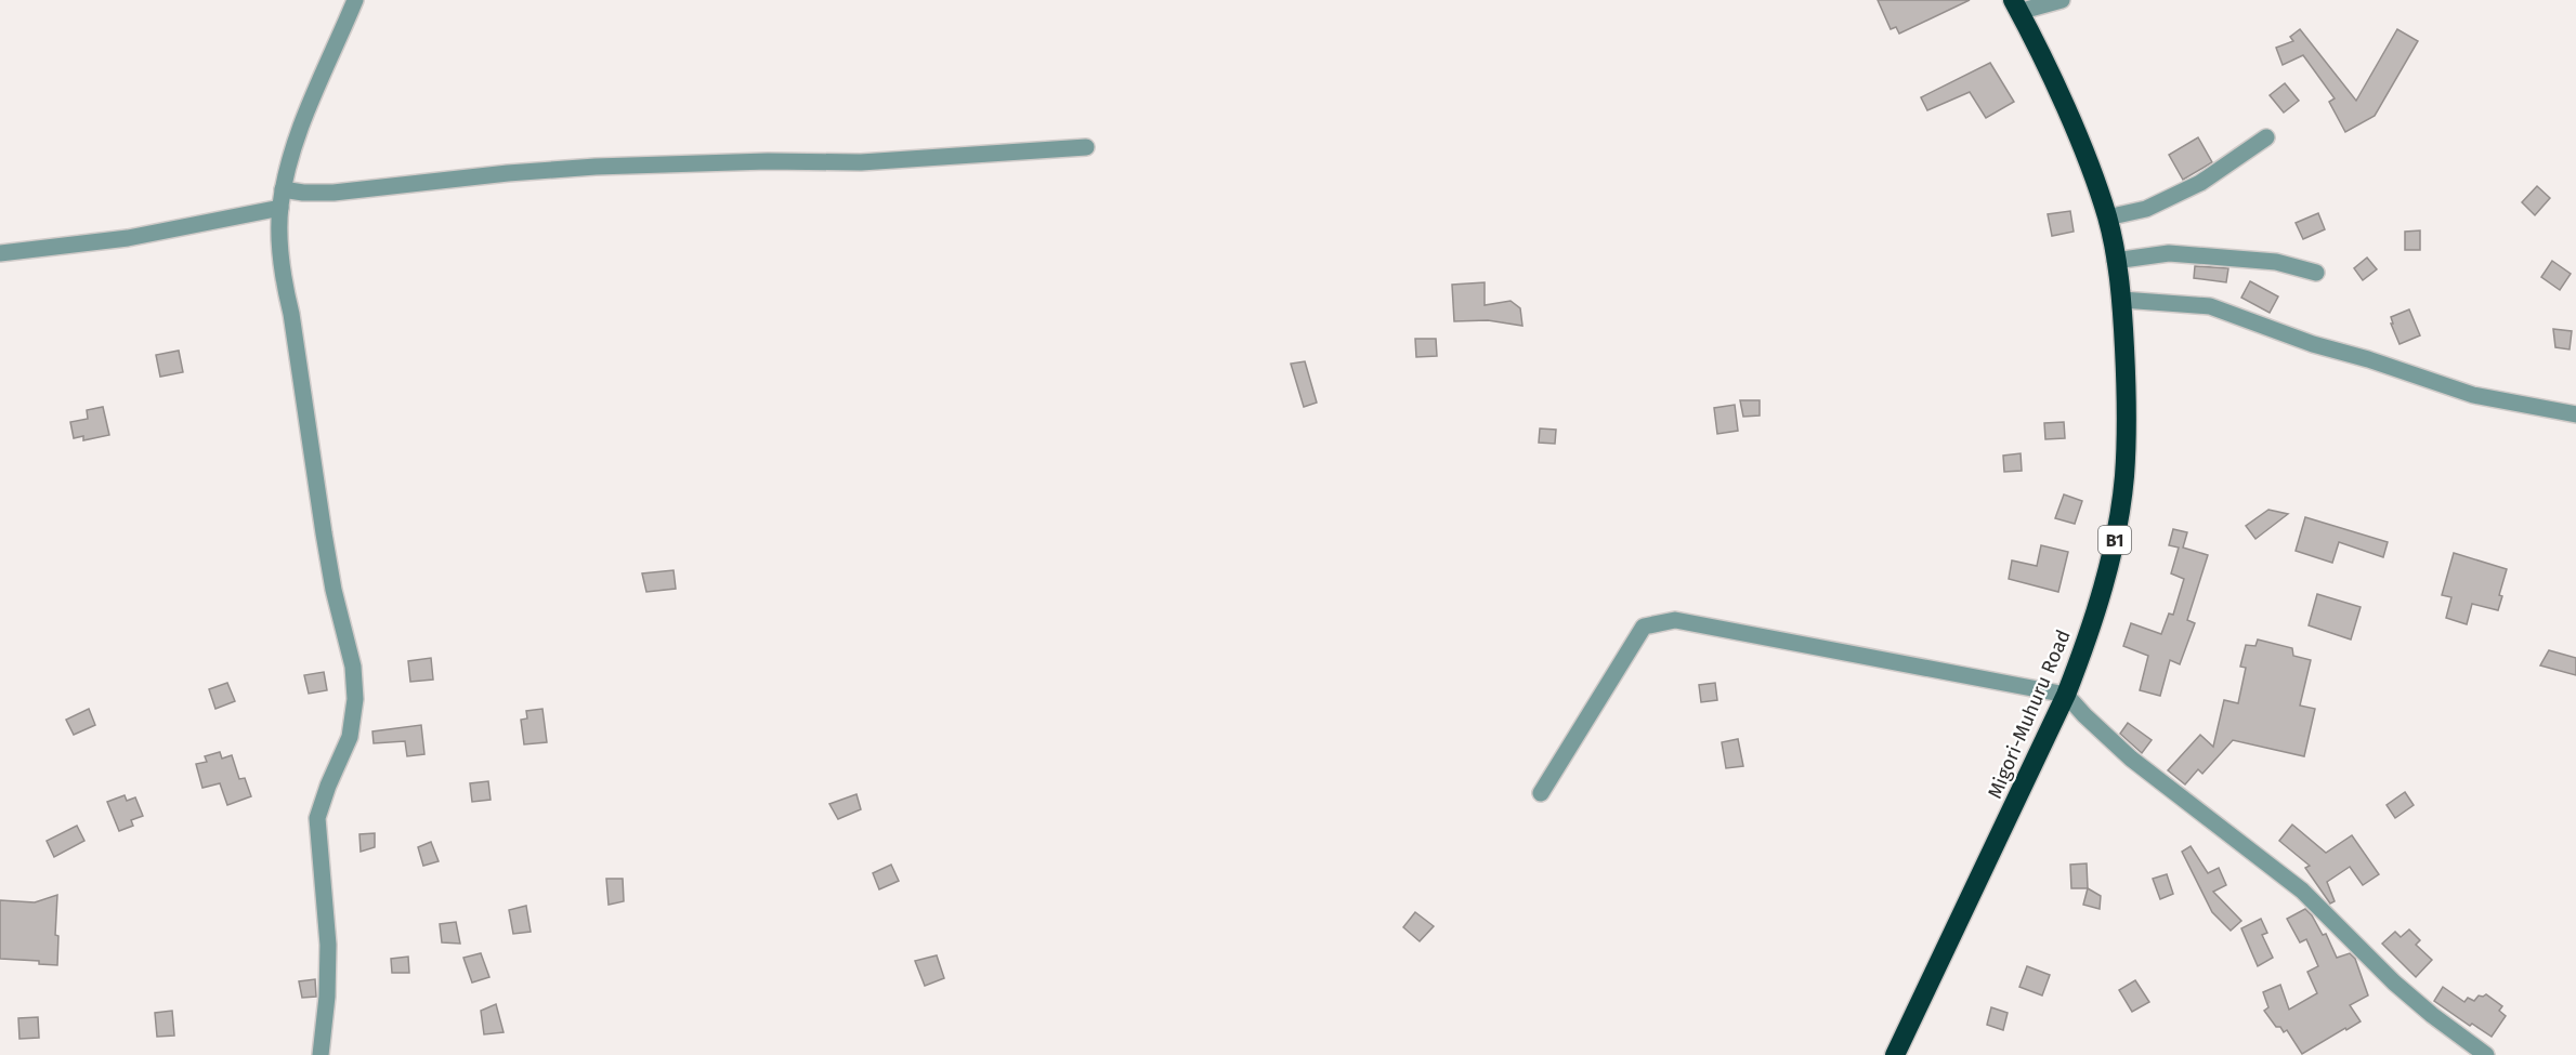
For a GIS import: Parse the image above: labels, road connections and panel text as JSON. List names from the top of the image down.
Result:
{
  "streets": {
    "highway": ["B1", "Migori-Muhuru Road"]
  }
}
